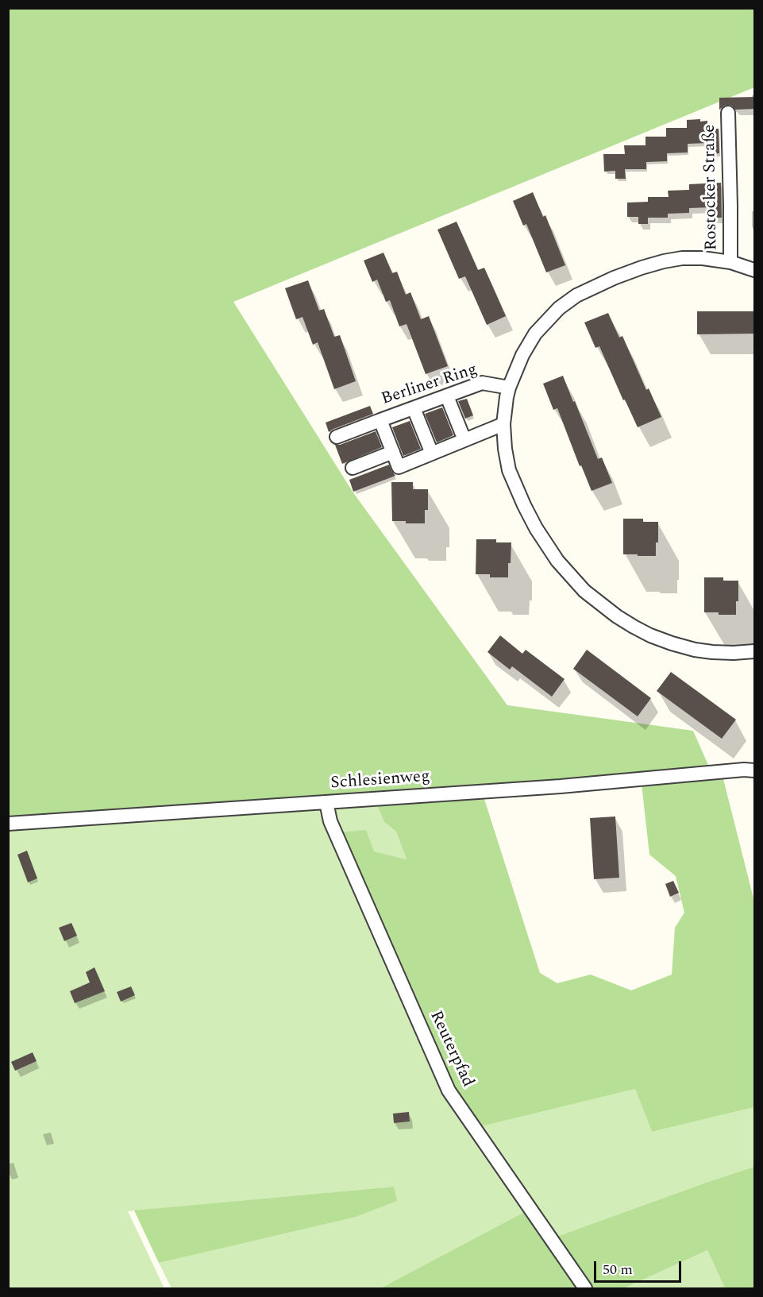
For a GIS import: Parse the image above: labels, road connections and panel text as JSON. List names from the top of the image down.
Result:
{
  "streets": {
    "street": [
      "Rostocker Straße",
      "Berliner Ring",
      "Schlesienweg",
      "Reuterpfad"
    ]
  },
  "crossings": [
    ["Schlesienweg", "Reuterpfad"]
  ],
  "scale_bar": "50 m"
}
